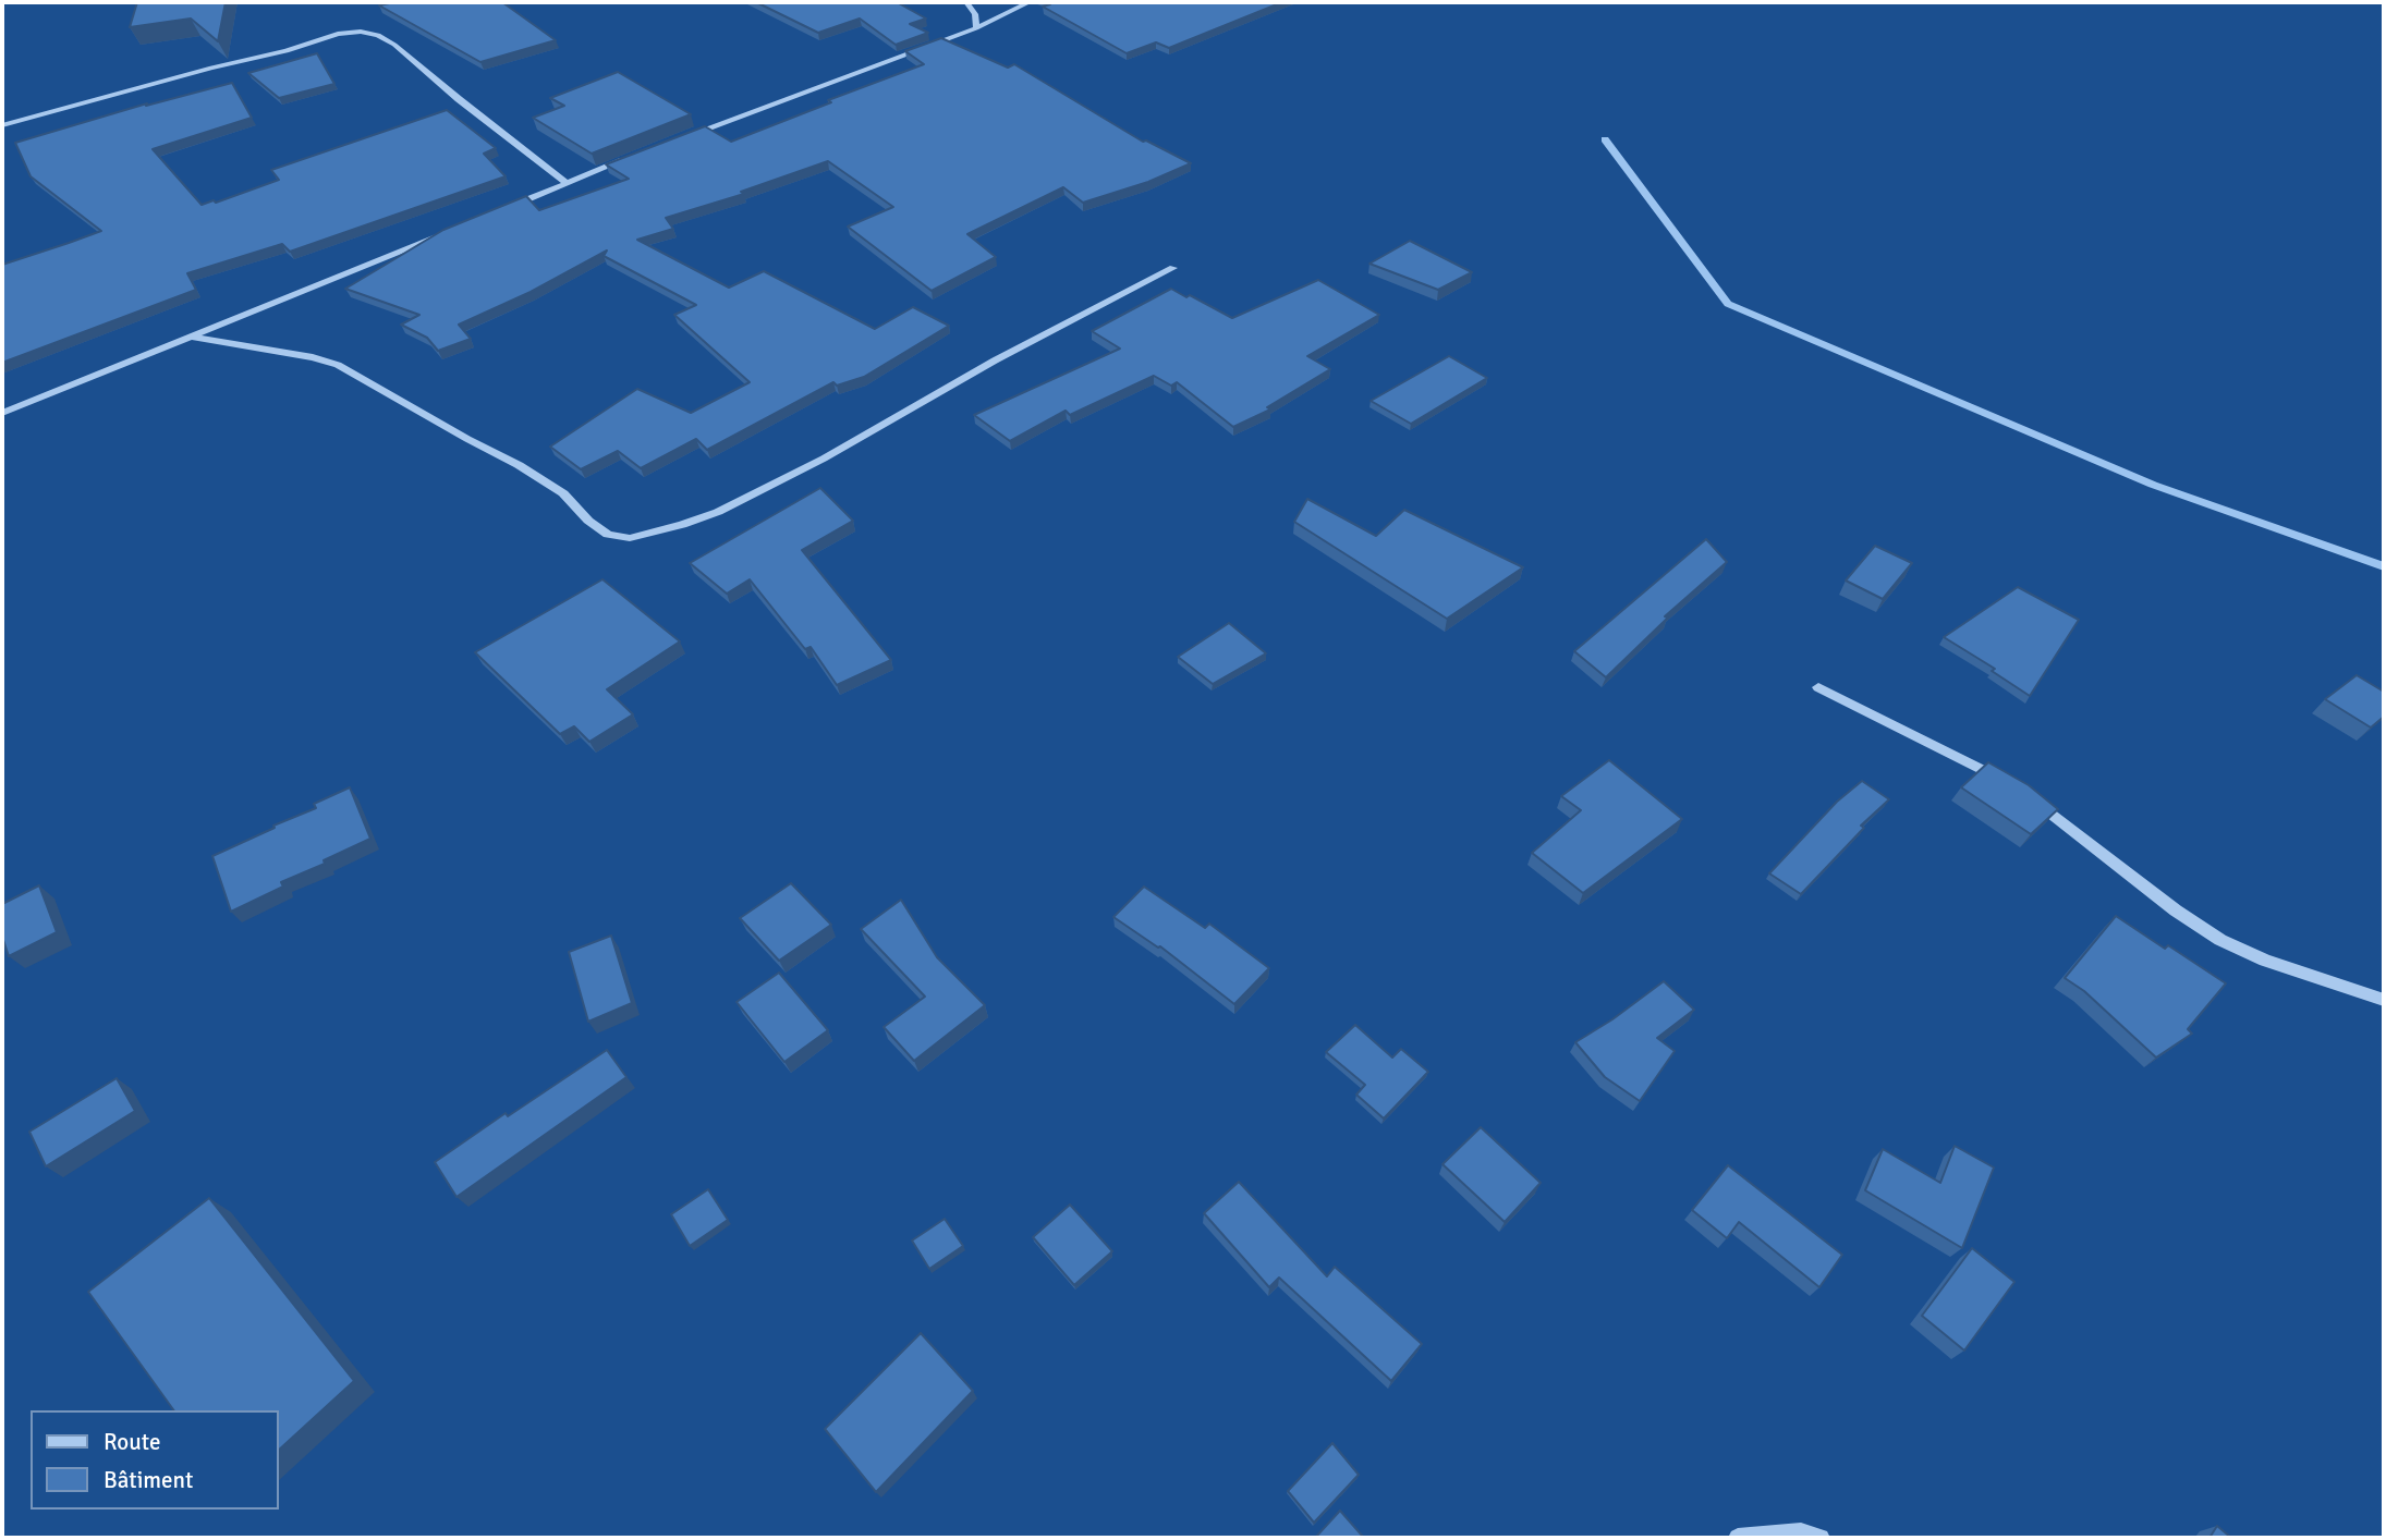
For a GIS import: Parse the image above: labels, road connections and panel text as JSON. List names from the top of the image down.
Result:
{
  "legend": ["Route", "Bâtiment"]
}
